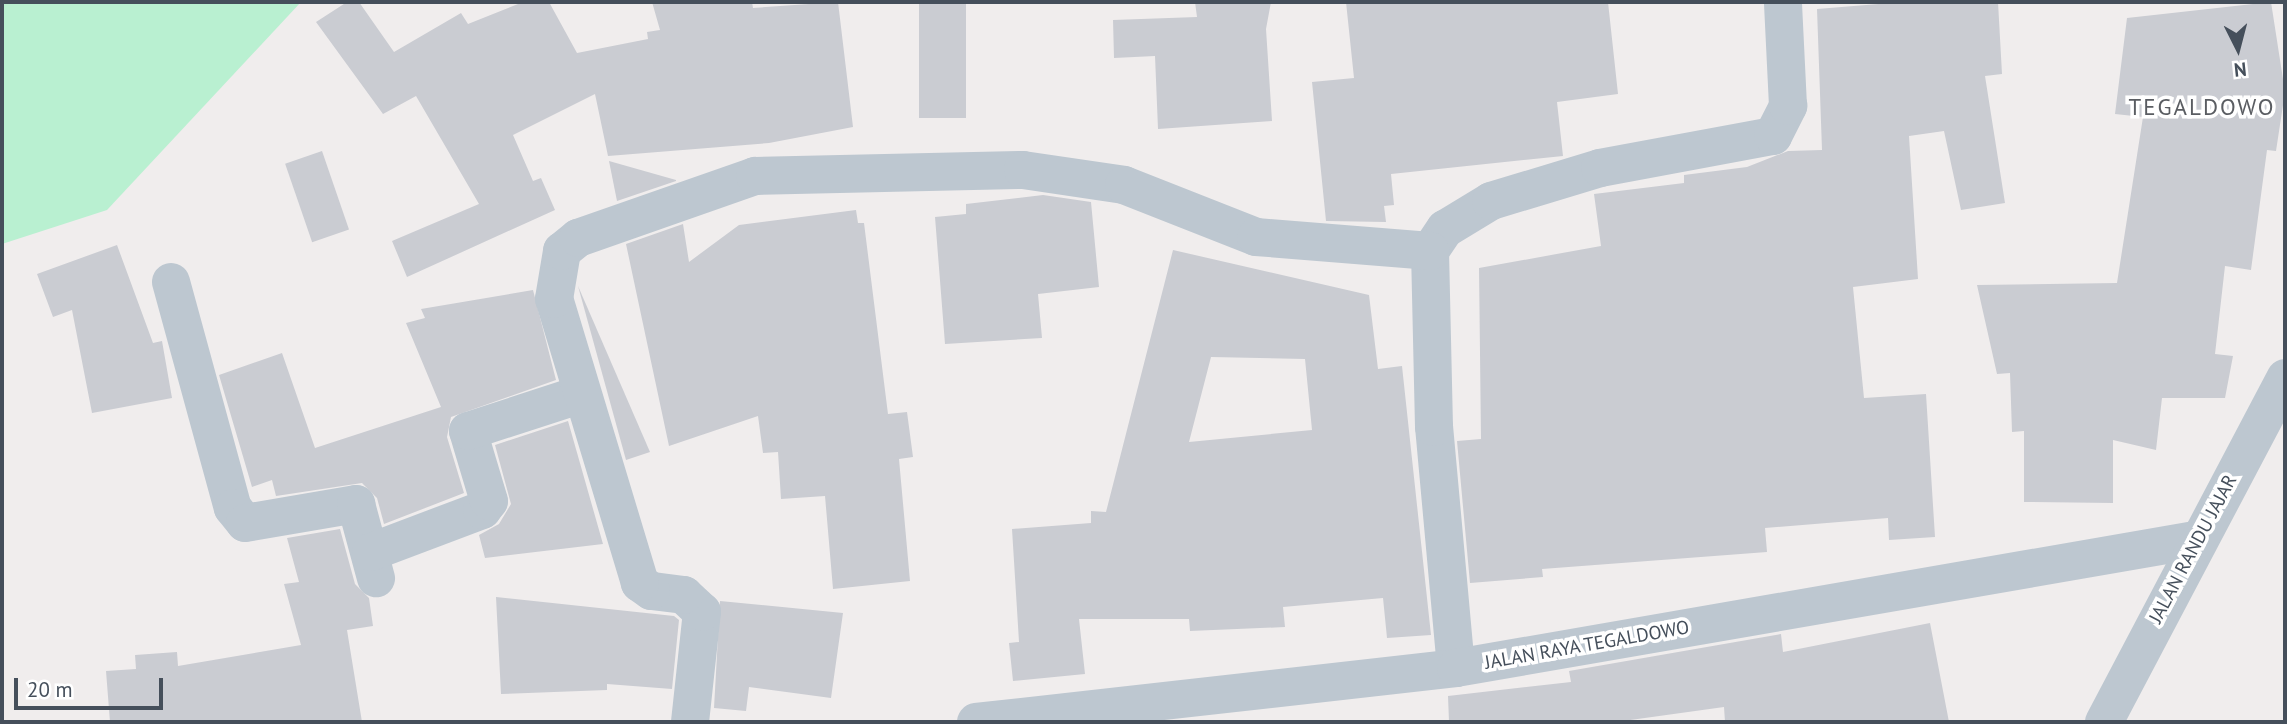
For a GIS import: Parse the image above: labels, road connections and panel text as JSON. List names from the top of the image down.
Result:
{
  "streets": {
    "street": ["JALAN RANDU JAJAR", "JALAN RAYA TEGALDOWO"]
  },
  "crossings": [
    ["JALAN RANDU JAJAR", "JALAN RAYA TEGALDOWO"]
  ],
  "districts": ["TEGALDOWO"],
  "scale_bar": "20 m",
  "north": "bottom"
}
